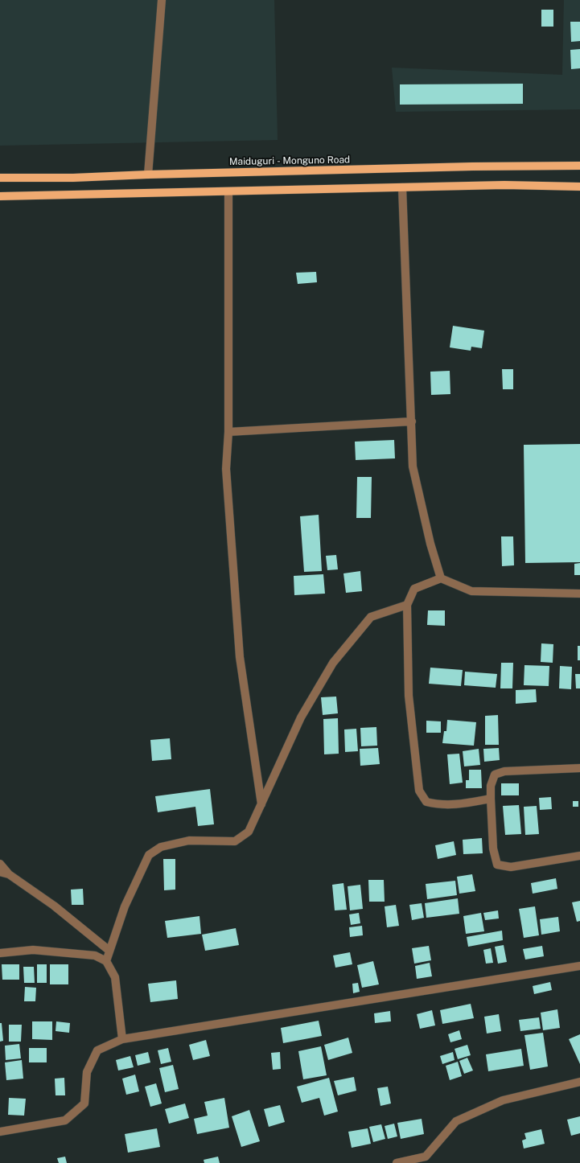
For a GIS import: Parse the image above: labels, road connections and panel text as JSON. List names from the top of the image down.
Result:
{
  "streets": {
    "main road": ["Maiduguri - Monguno Road"]
  }
}
